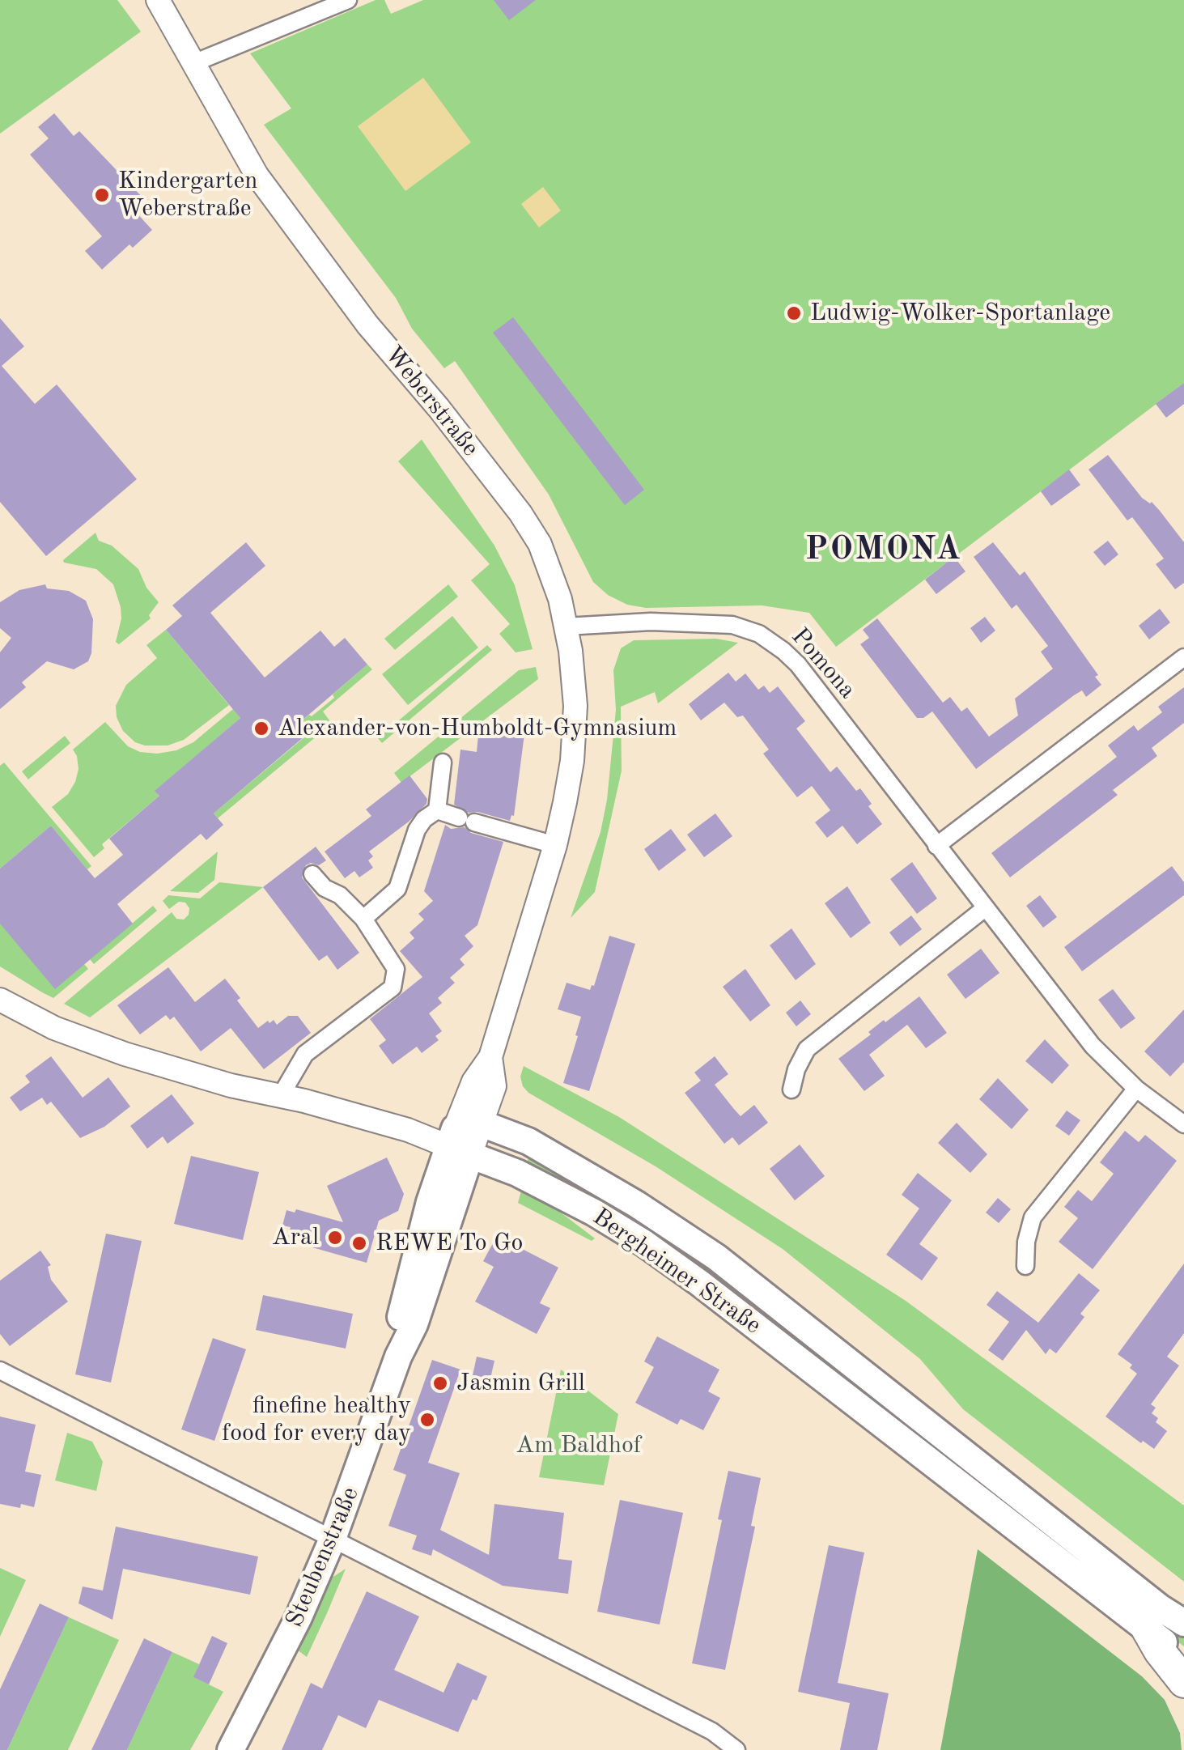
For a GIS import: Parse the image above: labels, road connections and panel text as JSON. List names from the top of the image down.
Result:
{
  "streets": {
    "main road": ["Weberstraße", "Bergheimer Straße", "Steubenstraße"],
    "street": ["Pomona"]
  },
  "crossings": [
    ["Weberstraße", "Pomona"],
    ["Weberstraße", "Bergheimer Straße"],
    ["Weberstraße", "Steubenstraße"],
    ["Bergheimer Straße", "Steubenstraße"]
  ],
  "districts": ["POMONA"],
  "parks": ["Am Baldhof"],
  "places": [
    "Kindergarten Weberstraße",
    "Ludwig-Wolker-Sportanlage",
    "Alexander-von-Humboldt-Gymnasium",
    "Aral",
    "REWE To Go",
    "Jasmin Grill",
    "finefine healthy food for every day"
  ]
}
